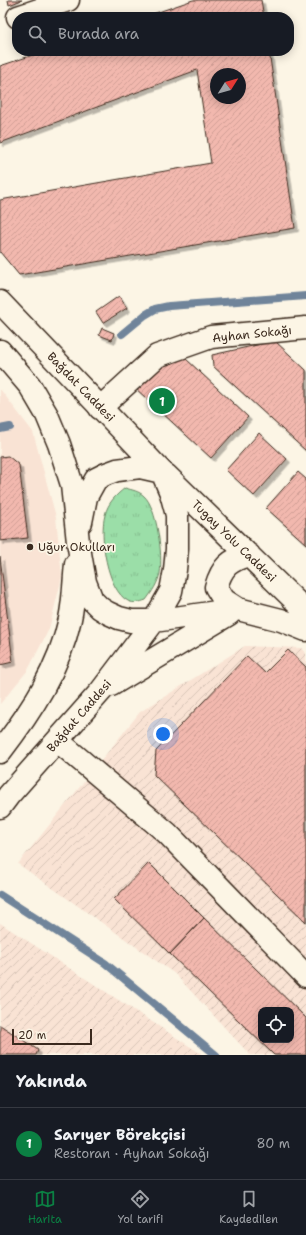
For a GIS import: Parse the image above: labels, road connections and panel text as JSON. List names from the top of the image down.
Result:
{
  "streets": {
    "main road": ["Ayhan Sokağı", "Bağdat Caddesi", "Tugay Yolu Caddesi"]
  },
  "crossings": [
    ["Ayhan Sokağı", "Bağdat Caddesi"],
    ["Bağdat Caddesi", "Tugay Yolu Caddesi"]
  ],
  "places": ["Uğur Okulları"],
  "scale_bar": "20 m",
  "north": "top right",
  "page": {
    "search": "Burada ara",
    "pins": "1",
    "scale": "20 m",
    "heading": "Yakında",
    "list": [
      {
        "mark": "1",
        "name": "Sarıyer Börekçisi",
        "note": "Restoran · Ayhan Sokağı",
        "value": "80 m"
      }
    ],
    "nav": ["Harita", "Yol tarifi", "Kaydedilen"]
  }
}
